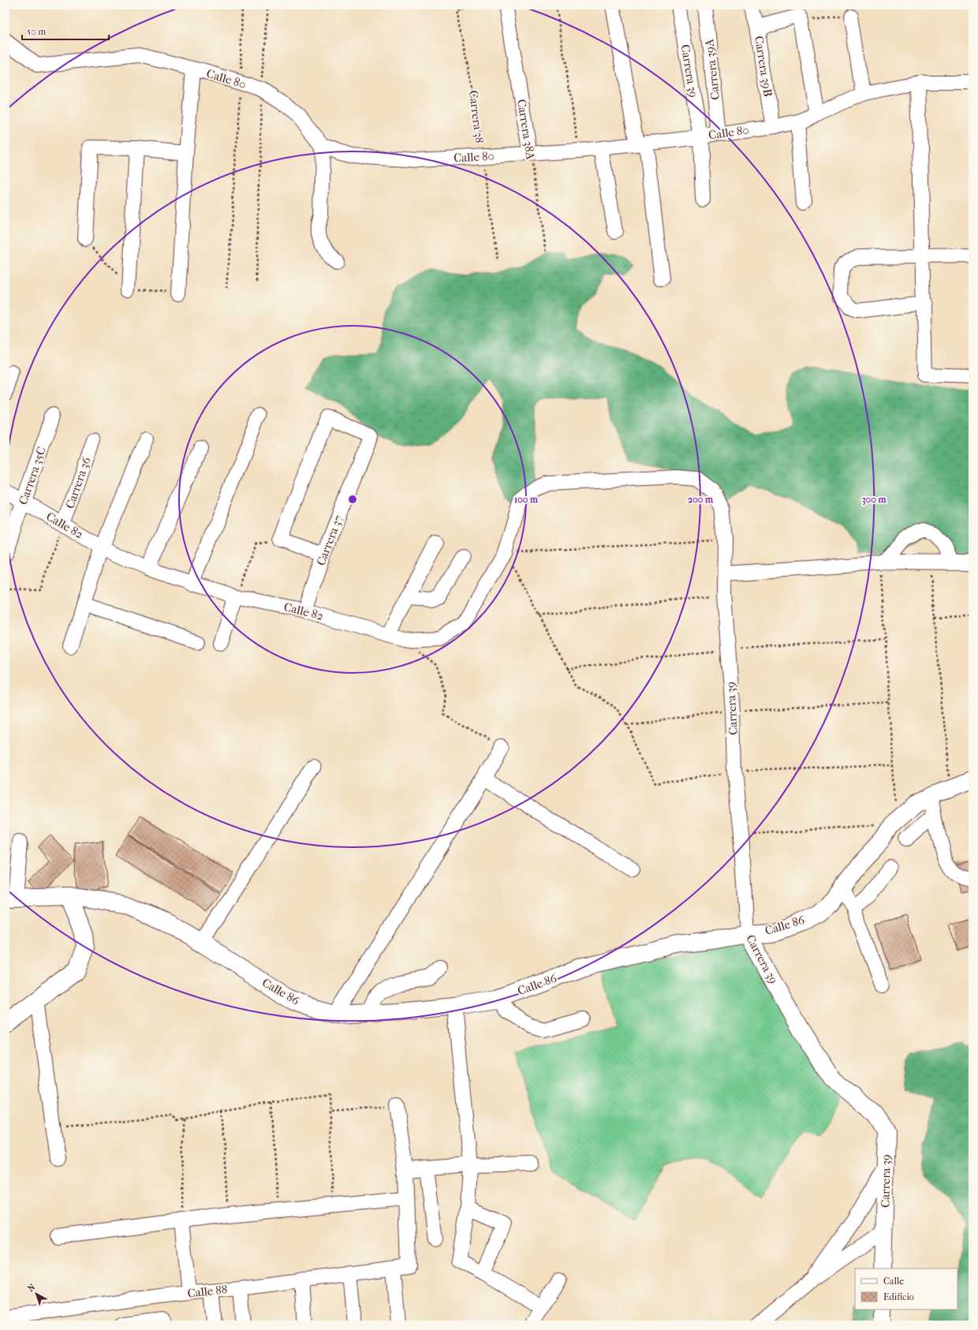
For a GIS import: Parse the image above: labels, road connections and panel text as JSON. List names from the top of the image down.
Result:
{
  "streets": {
    "main road": ["Carrera 39", "Calle 86"],
    "street": [
      "Carrera 39B",
      "Carrera 39A",
      "Calle 80",
      "Carrera 38A",
      "Carrera 35C",
      "Carrera 36",
      "Calle 82",
      "Carrera 37",
      "Calle 88"
    ],
    "path": ["Carrera 38"]
  },
  "crossings": [
    ["Carrera 39B", "Calle 80"],
    ["Carrera 39A", "Calle 80"],
    ["Carrera 39", "Calle 80"],
    ["Carrera 39", "Calle 82"],
    ["Carrera 39", "Calle 86"],
    ["Calle 80", "Carrera 38"],
    ["Calle 80", "Carrera 38A"],
    ["Carrera 35C", "Calle 82"],
    ["Carrera 36", "Calle 82"],
    ["Calle 82", "Carrera 37"]
  ],
  "legend": ["Calle", "Edificio"],
  "scale_bar": "50 m",
  "north": "top left",
  "rings": ["100 m", "200 m", "300 m"]
}
